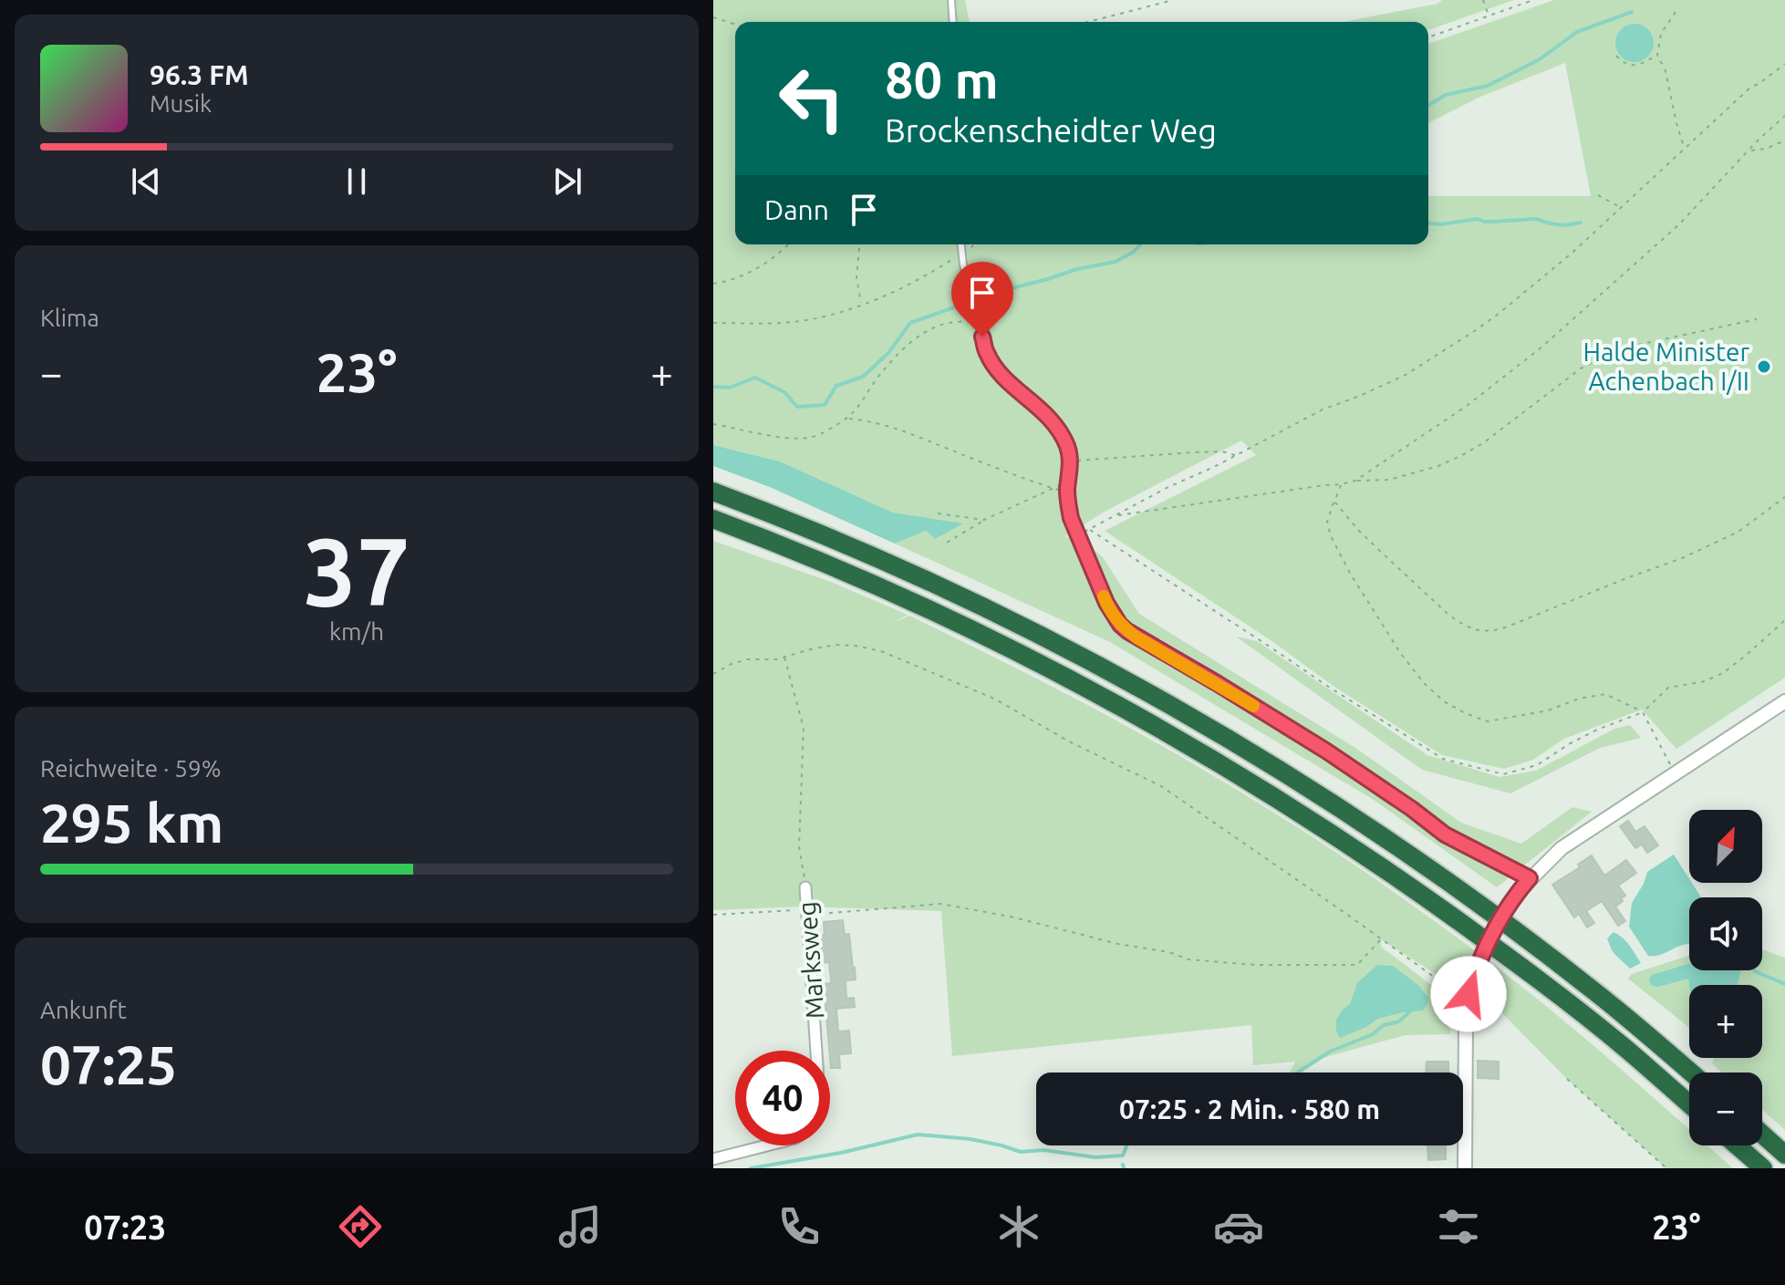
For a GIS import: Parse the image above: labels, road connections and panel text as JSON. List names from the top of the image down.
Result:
{
  "streets": {
    "street": ["Marksweg"]
  },
  "places": ["Halde Minister Achenbach I/II"],
  "north": "top right",
  "page": {
    "turn": ["80 m", "Brockenscheidter Weg"],
    "song": ["96.3 FM", "Musik"],
    "then": "Dann",
    "tile": [
      "Klima",
      ["37", "km/h"],
      ["Reichweite · 59%", "295 km"],
      ["Ankunft", "07:25"]
    ],
    "heat": ["−", "23°", "+"],
    "map_buttons": ["+", "−"],
    "limit": "40",
    "trip": "07:25 · 2 Min. · 580 m",
    "tabs": ["07:23", "23°"]
  }
}
